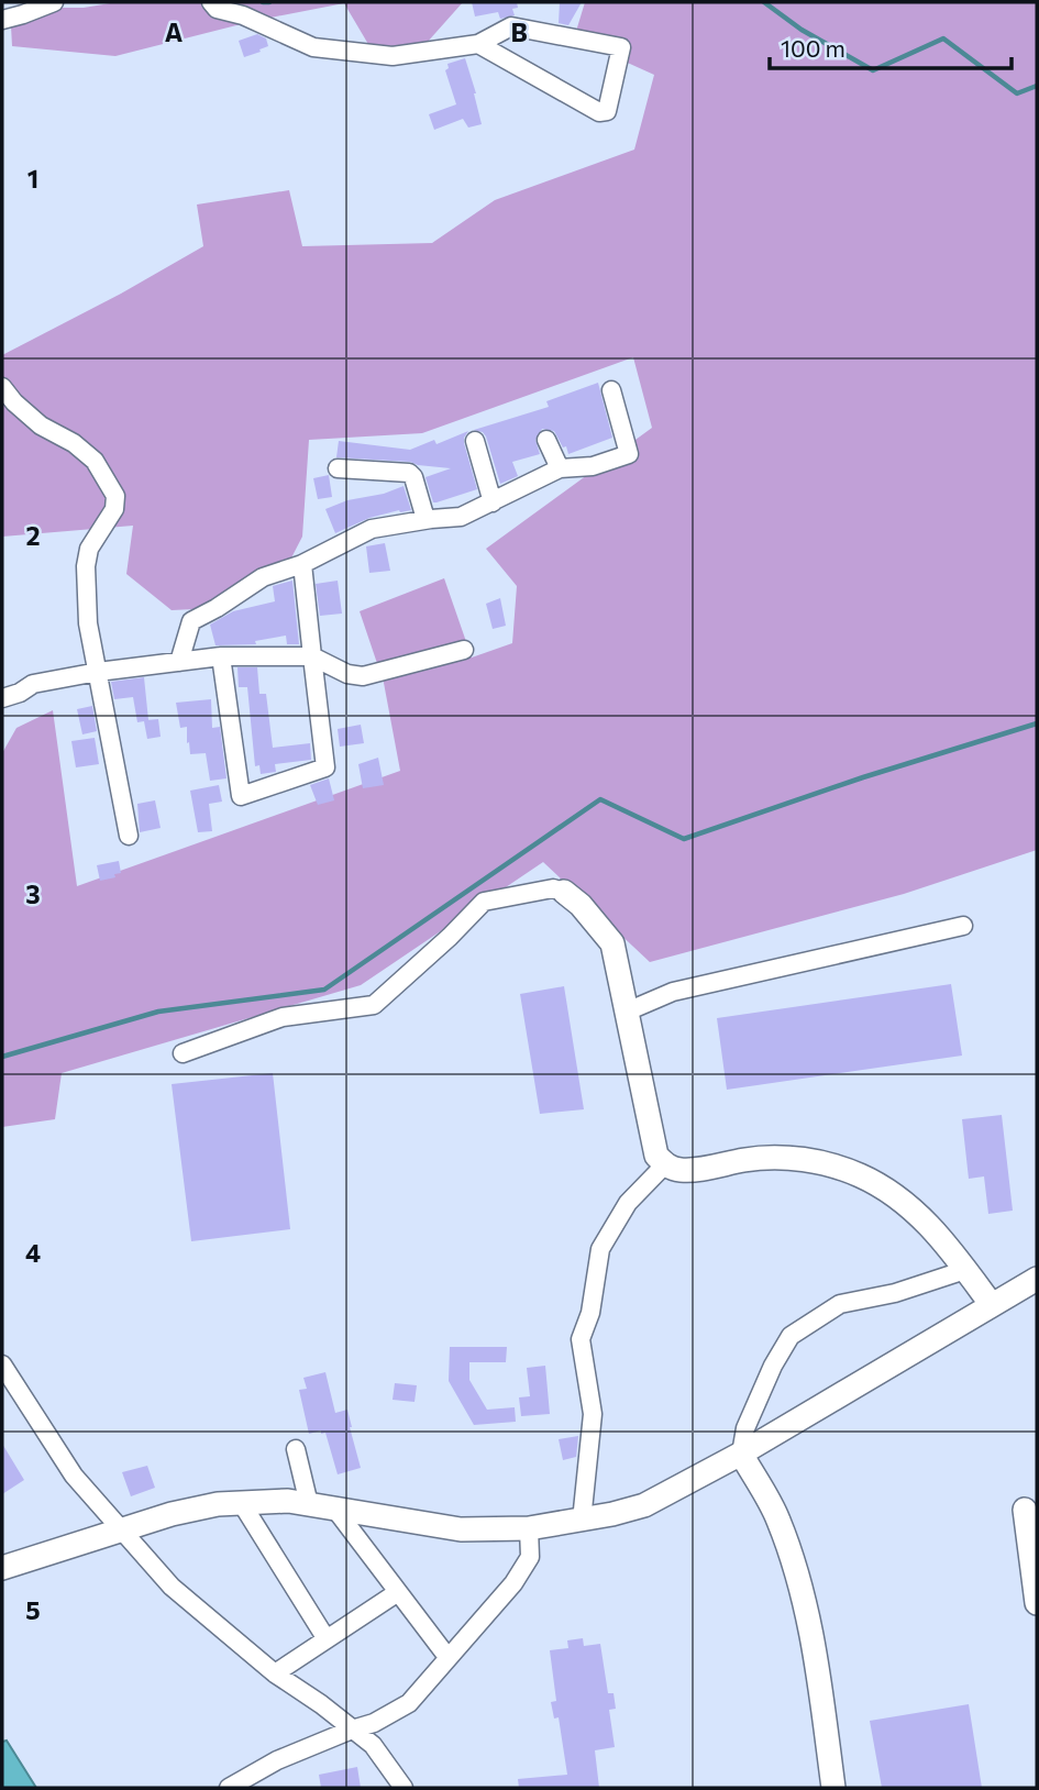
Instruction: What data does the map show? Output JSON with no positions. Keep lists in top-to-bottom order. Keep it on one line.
{"scale_bar":"100 m","grid":{"columns":["A","B"],"rows":["1","2","3","4","5"]}}
